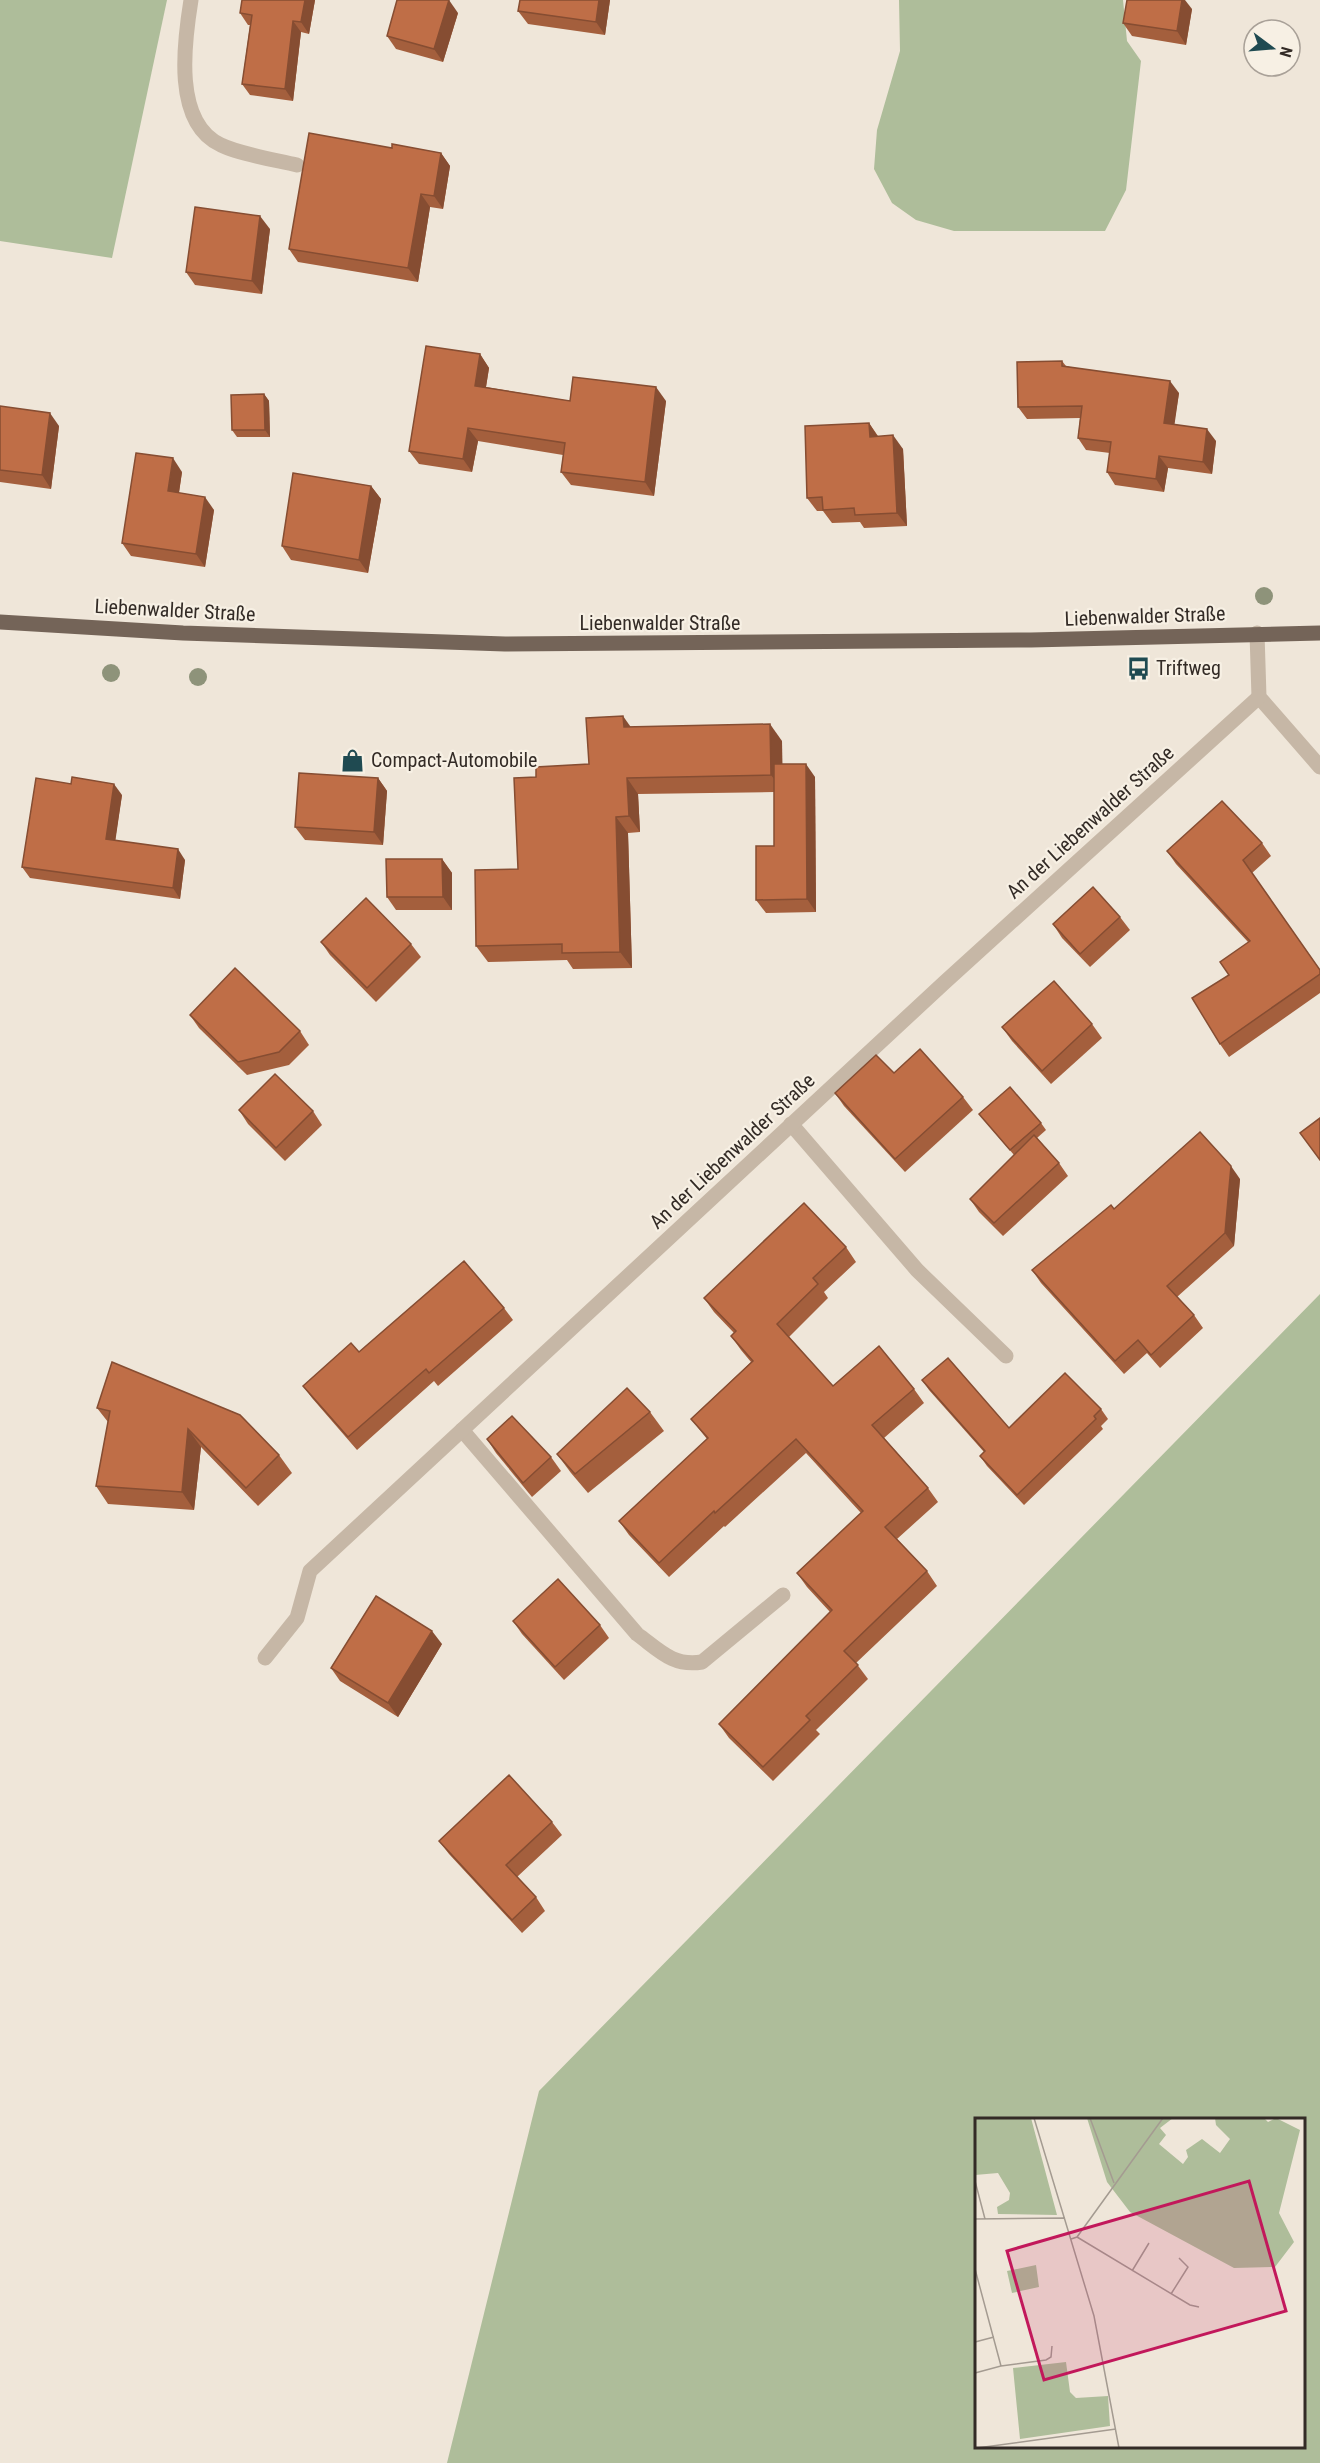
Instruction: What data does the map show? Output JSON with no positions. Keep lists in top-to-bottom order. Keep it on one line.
{"streets":{"main road":["Liebenwalder Straße"],"street":["An der Liebenwalder Straße"]},"places":{"bus stop":["Triftweg"],"shop":["Compact-Automobile"]},"north":"right"}
